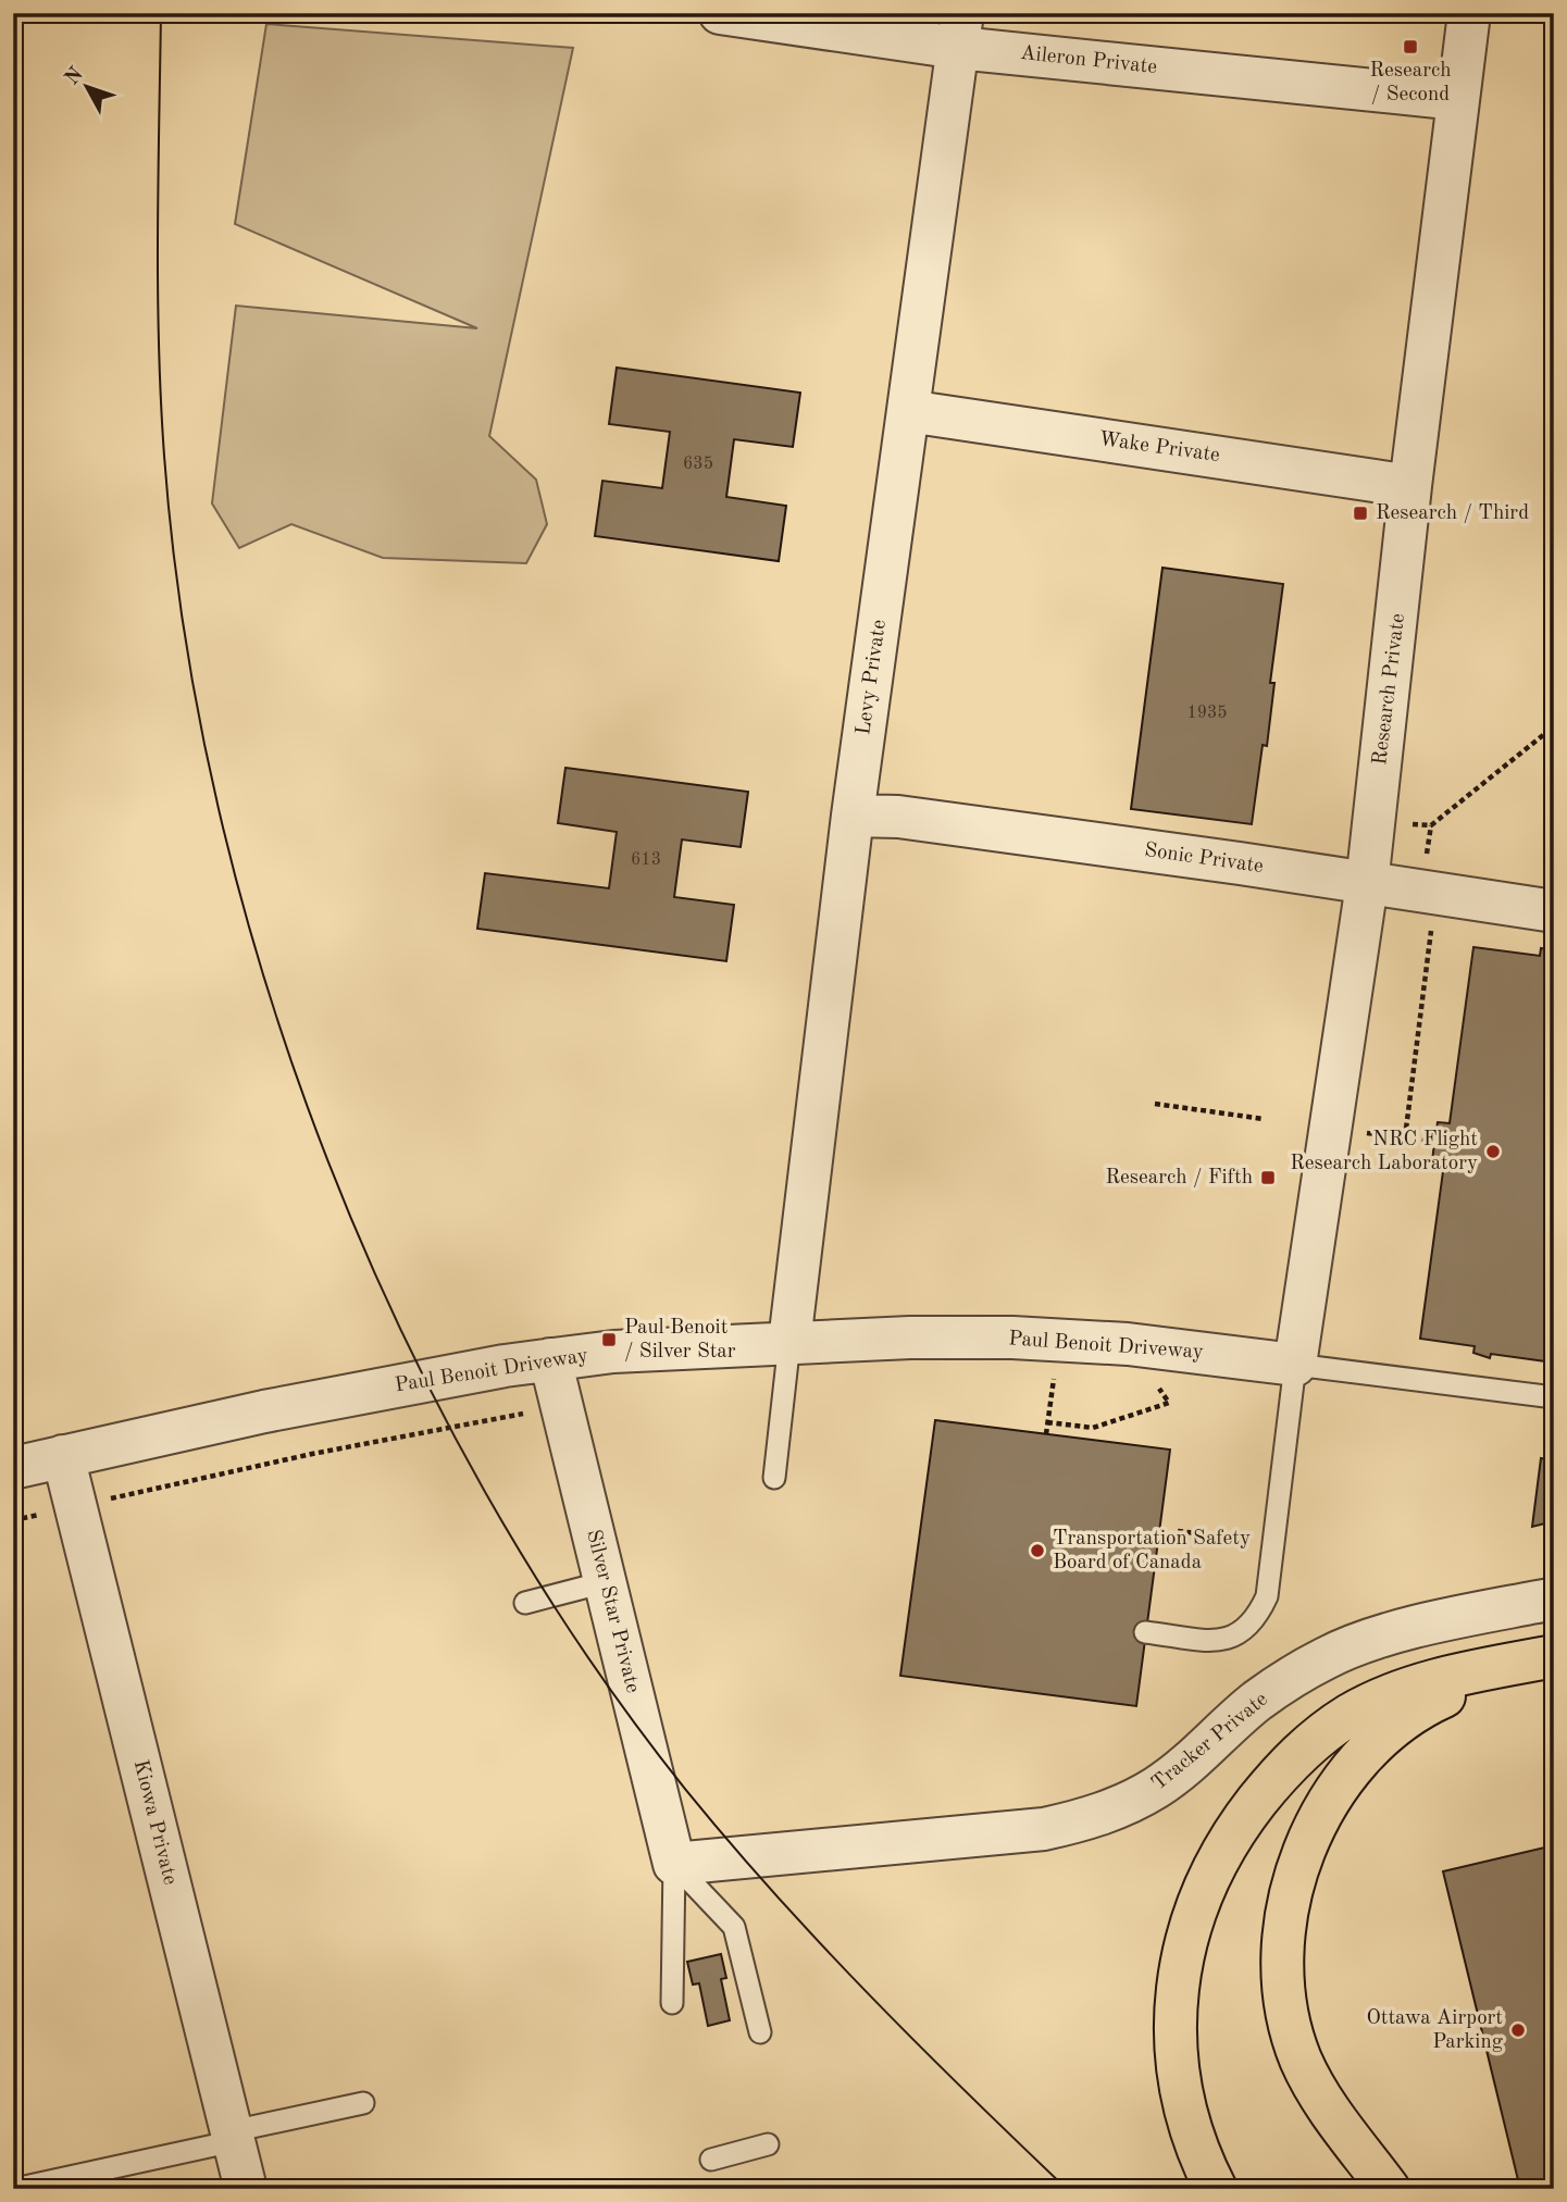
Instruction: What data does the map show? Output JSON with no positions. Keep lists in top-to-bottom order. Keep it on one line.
{"streets":{"street":["Aileron Private","Wake Private","Levy Private","Research Private","Sonic Private","Paul Benoit Driveway","Silver Star Private","Tracker Private","Kiowa Private"]},"crossings":[["Aileron Private","Levy Private"],["Aileron Private","Research Private"],["Wake Private","Levy Private"],["Wake Private","Research Private"],["Levy Private","Sonic Private"],["Levy Private","Paul Benoit Driveway"],["Research Private","Sonic Private"],["Research Private","Paul Benoit Driveway"],["Paul Benoit Driveway","Silver Star Private"],["Paul Benoit Driveway","Kiowa Private"],["Silver Star Private","Tracker Private"]],"places":{"transit":["Research / Second","Research / Third","Research / Fifth","Paul Benoit / Silver Star"],"other":["NRC Flight Research Laboratory","Transportation Safety Board of Canada","Ottawa Airport Parking"]},"house_numbers":["635","1935","613"],"north":"top left"}
